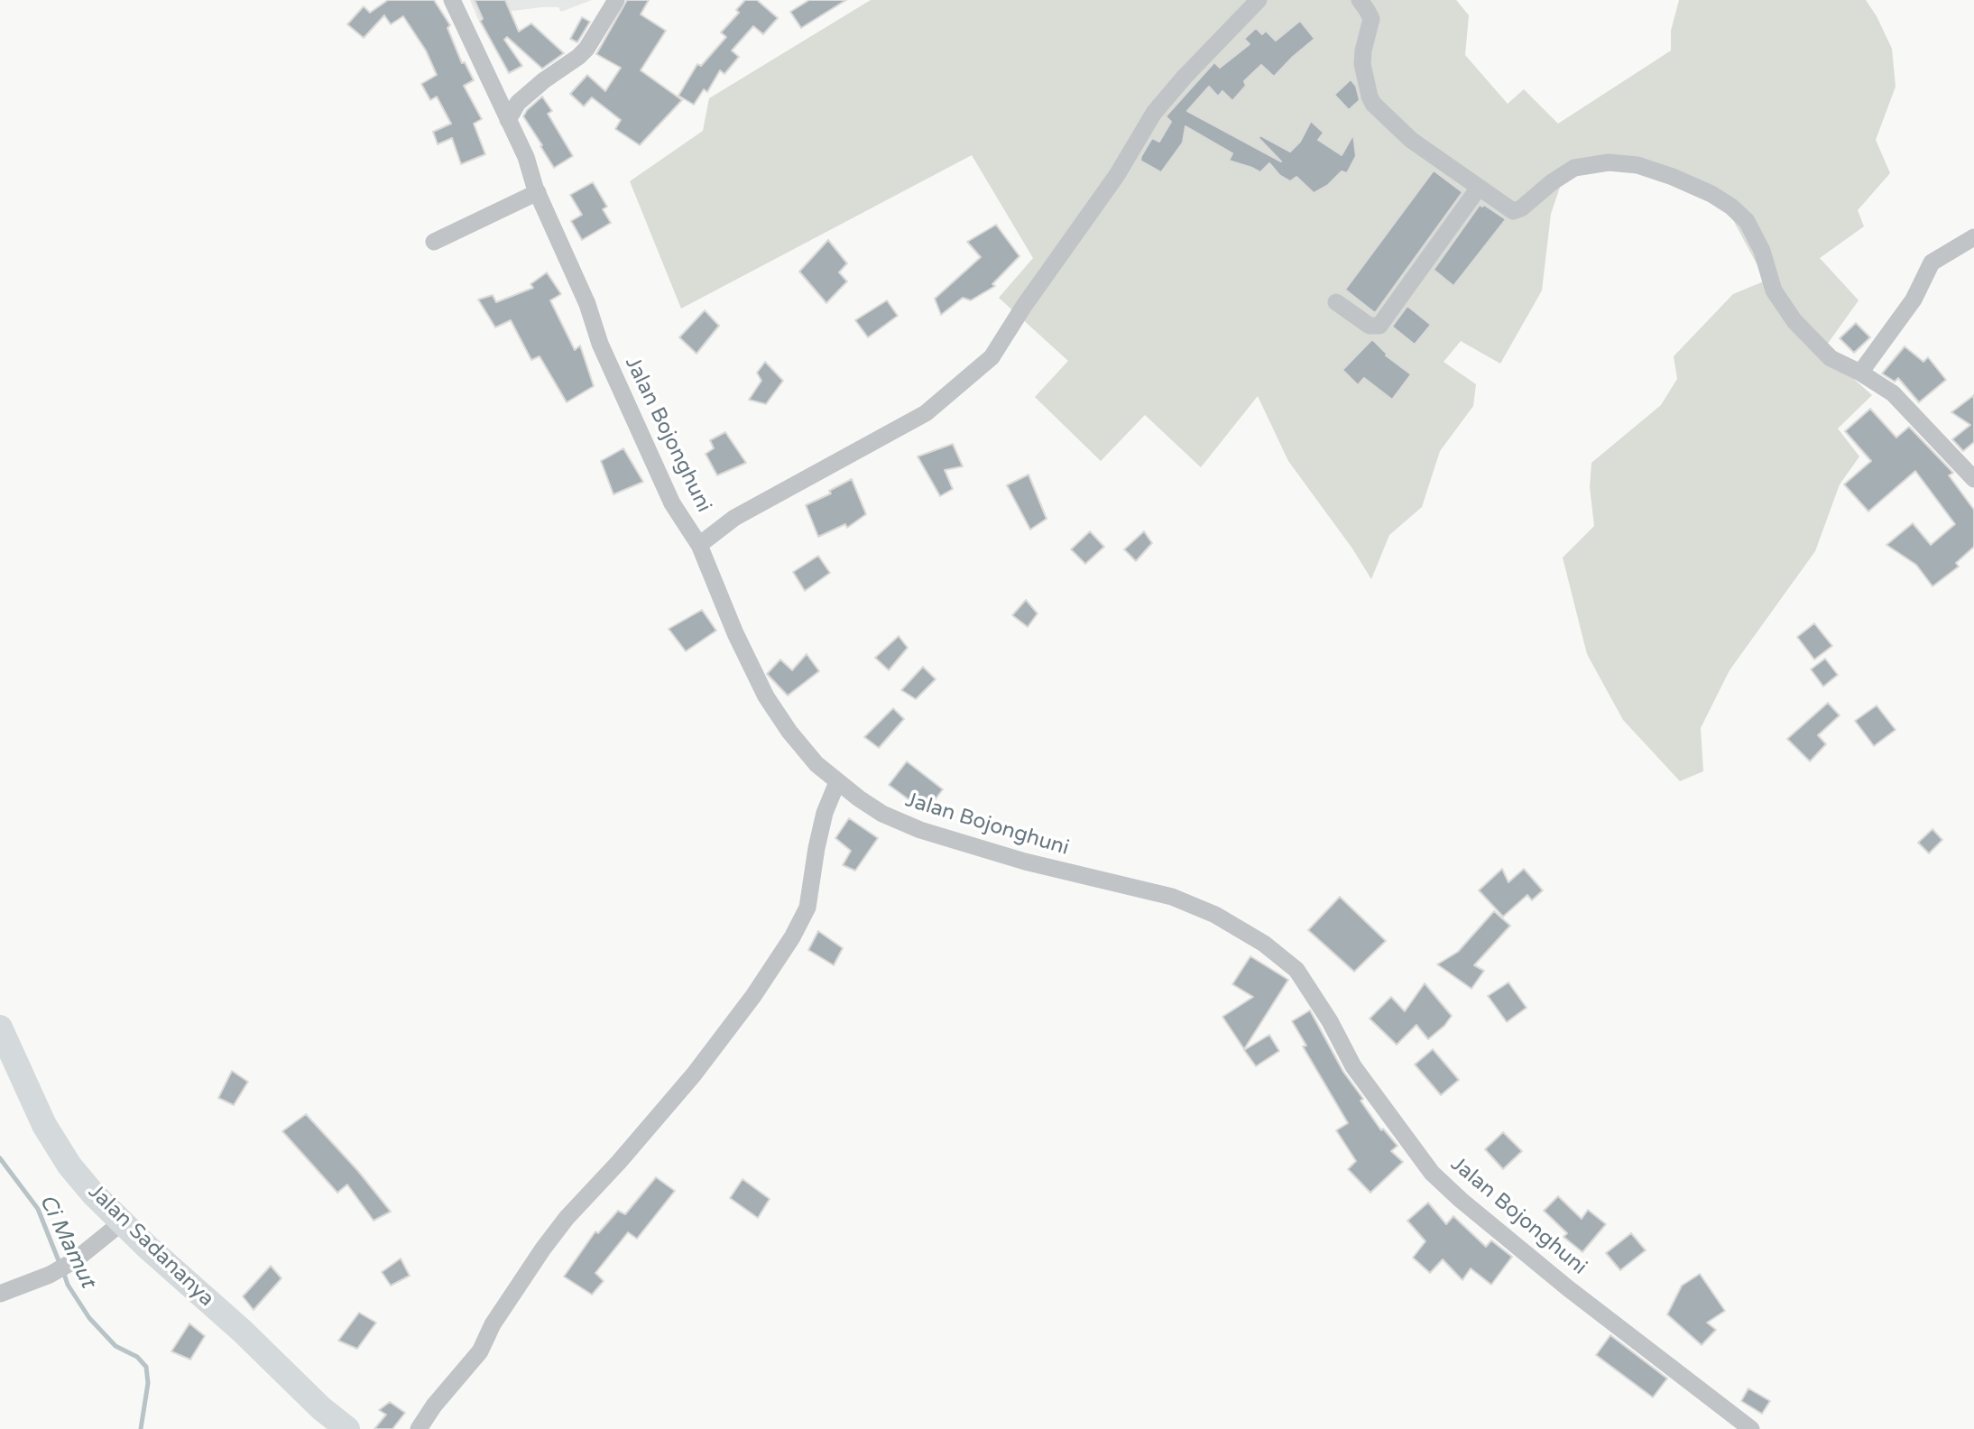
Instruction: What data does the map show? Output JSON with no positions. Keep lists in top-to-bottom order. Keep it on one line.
{"streets":{"street":["Jalan Bojonghuni","Jalan Sadananya"]},"water":["Ci Mamut"]}
